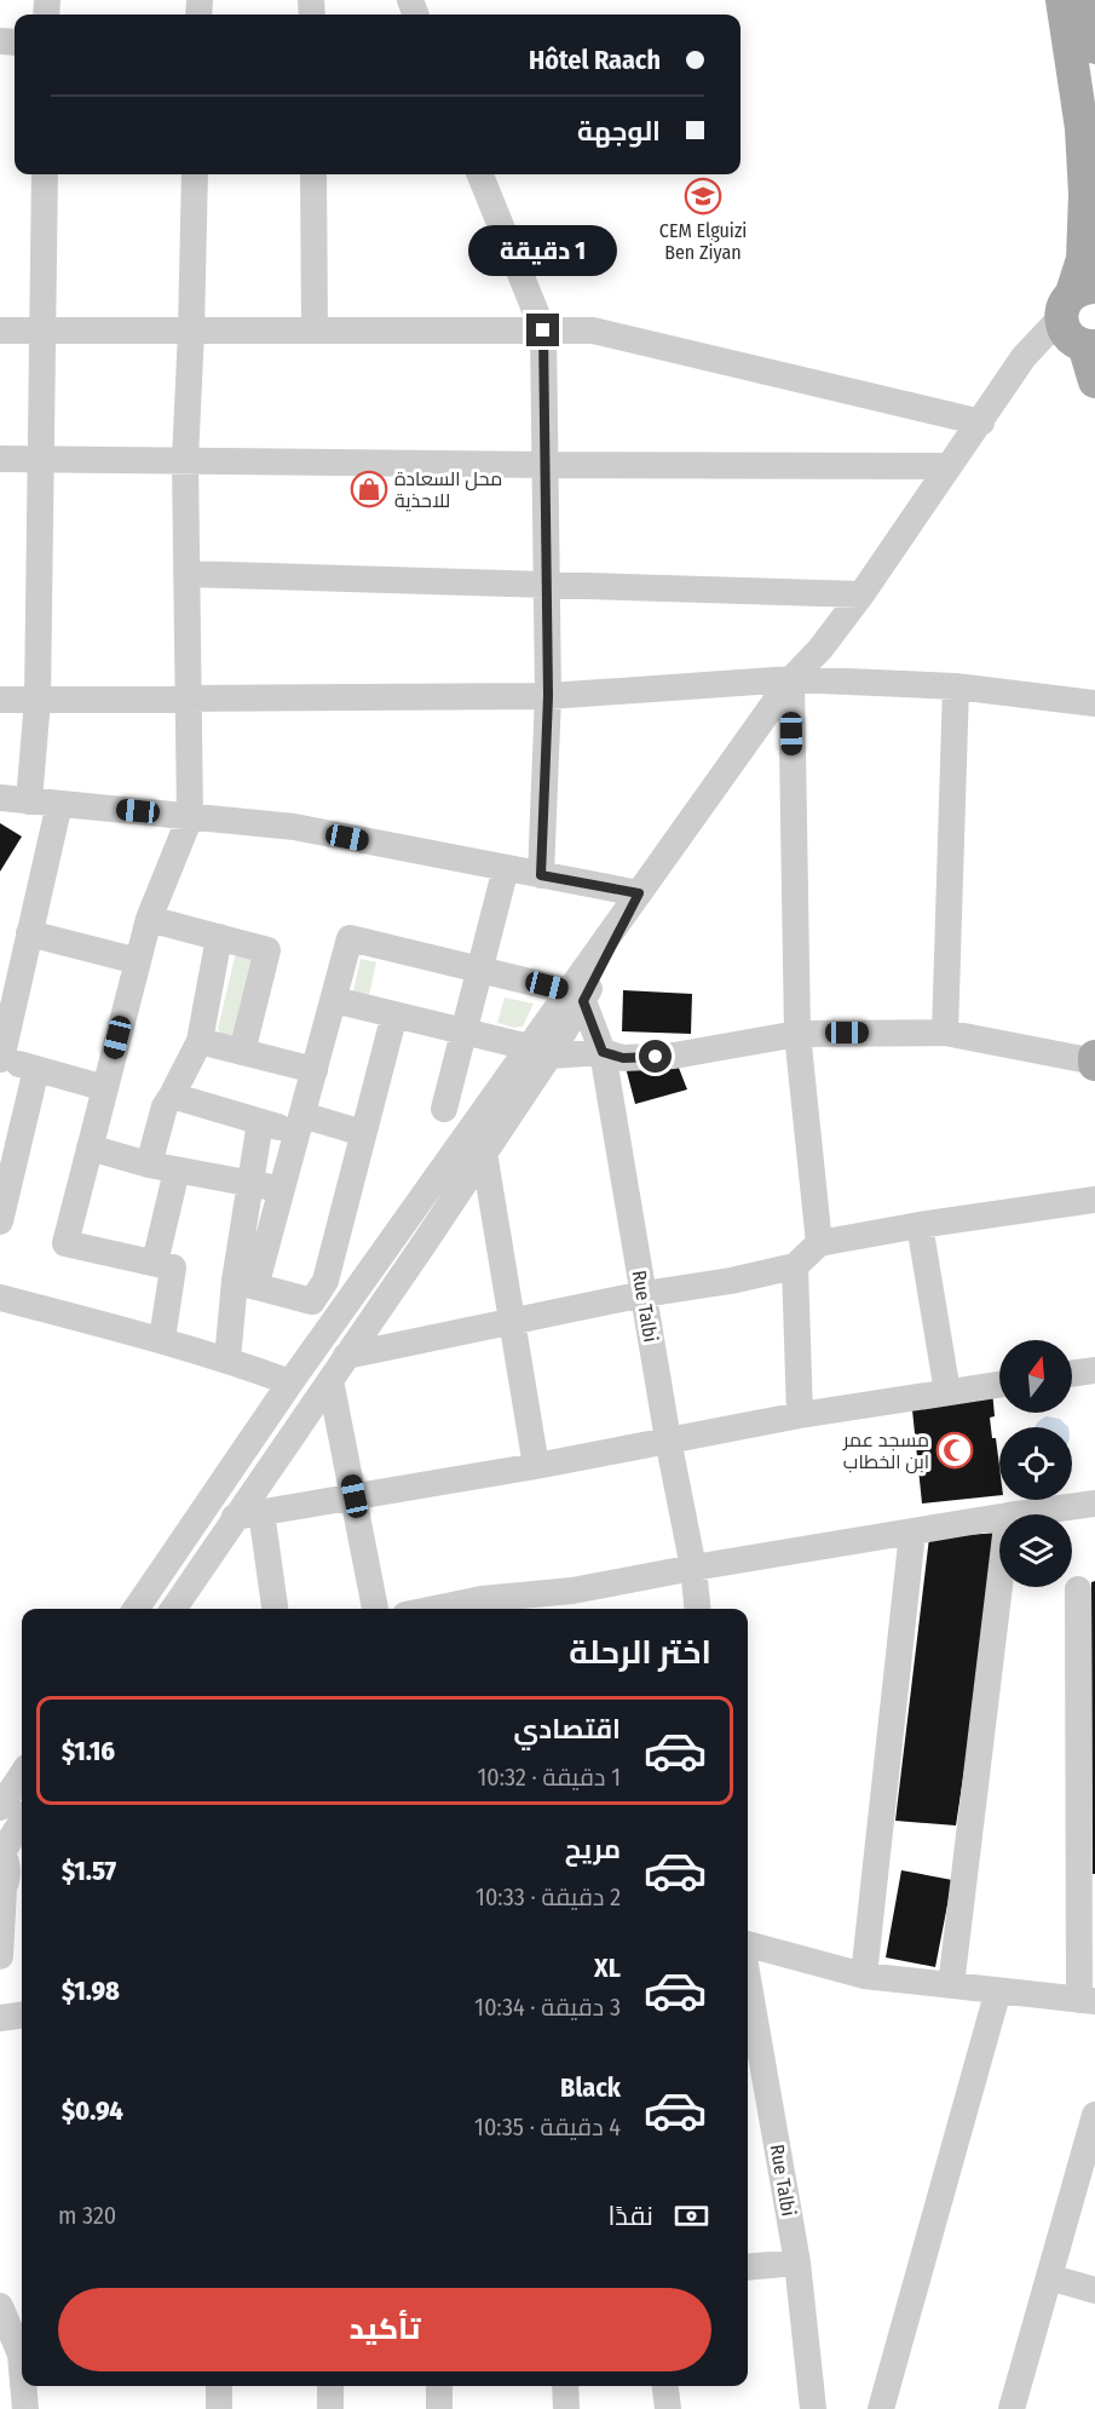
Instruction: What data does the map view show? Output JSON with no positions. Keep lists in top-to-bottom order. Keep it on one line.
{"streets":{"street":["Rue Talbi"]},"places":{"school or university":["CEM Elguizi Ben Ziyan"],"shop":["محل السعادة للاحذية"],"mosque":["مسجد عمر ابن الخطاب"]},"north":"top","page":{"banner":["Hôtel Raach","الوجهة"],"bubble":"1 دقيقة","heading":"اختر الرحلة","list":[{"name":"اقتصادي","note":"1 دقيقة · 10:32","value":"$1.16"},{"name":"مريح","note":"2 دقيقة · 10:33","value":"$1.57"},{"name":"XL","note":"3 دقيقة · 10:34","value":"$1.98"},{"name":"Black","note":"4 دقيقة · 10:35","value":"$0.94"}],"pay":["نقدًا","320 m"],"buttons":"تأكيد"}}
